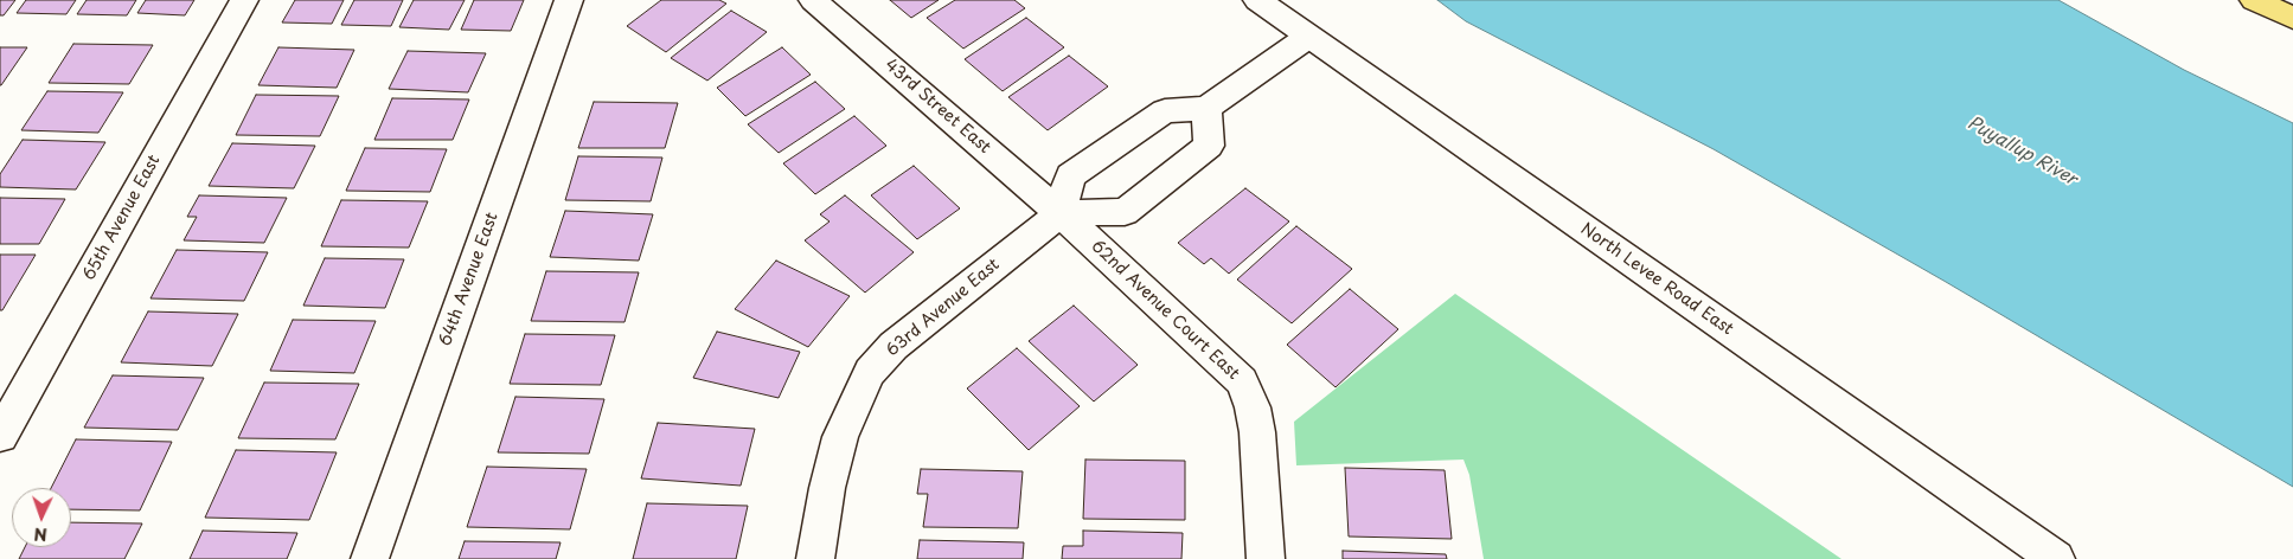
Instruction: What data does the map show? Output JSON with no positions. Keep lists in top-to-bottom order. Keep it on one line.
{"streets":{"street":["43rd Street East","65th Avenue East","64th Avenue East","North Levee Road East","63rd Avenue East","62nd Avenue Court East"]},"crossings":[["43rd Street East","63rd Avenue East"],["43rd Street East","62nd Avenue Court East"],["63rd Avenue East","62nd Avenue Court East"]],"water":["Puyallup River"],"north":"bottom"}
